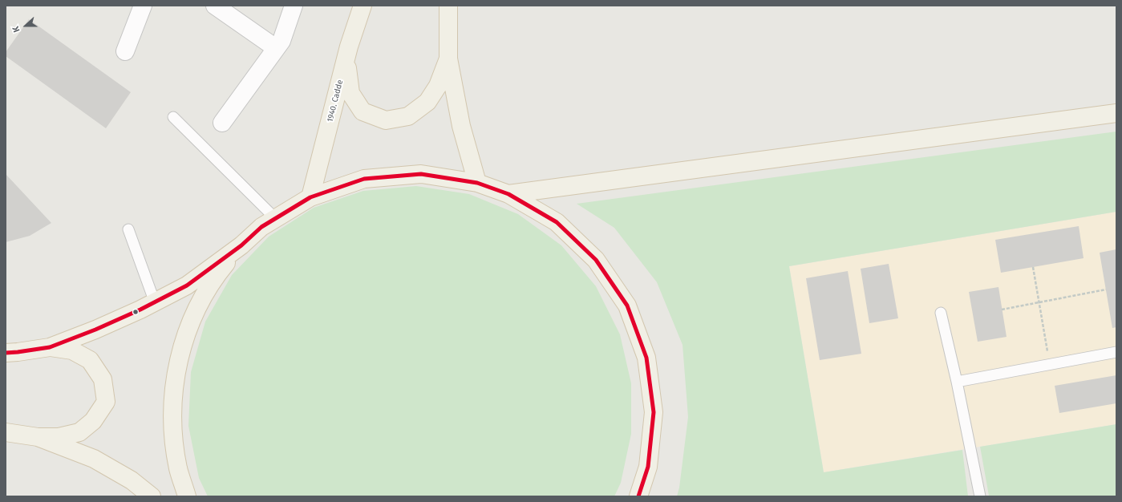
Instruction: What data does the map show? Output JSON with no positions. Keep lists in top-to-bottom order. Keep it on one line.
{"streets":{"main road":["1940. Cadde"]},"north":"left"}
